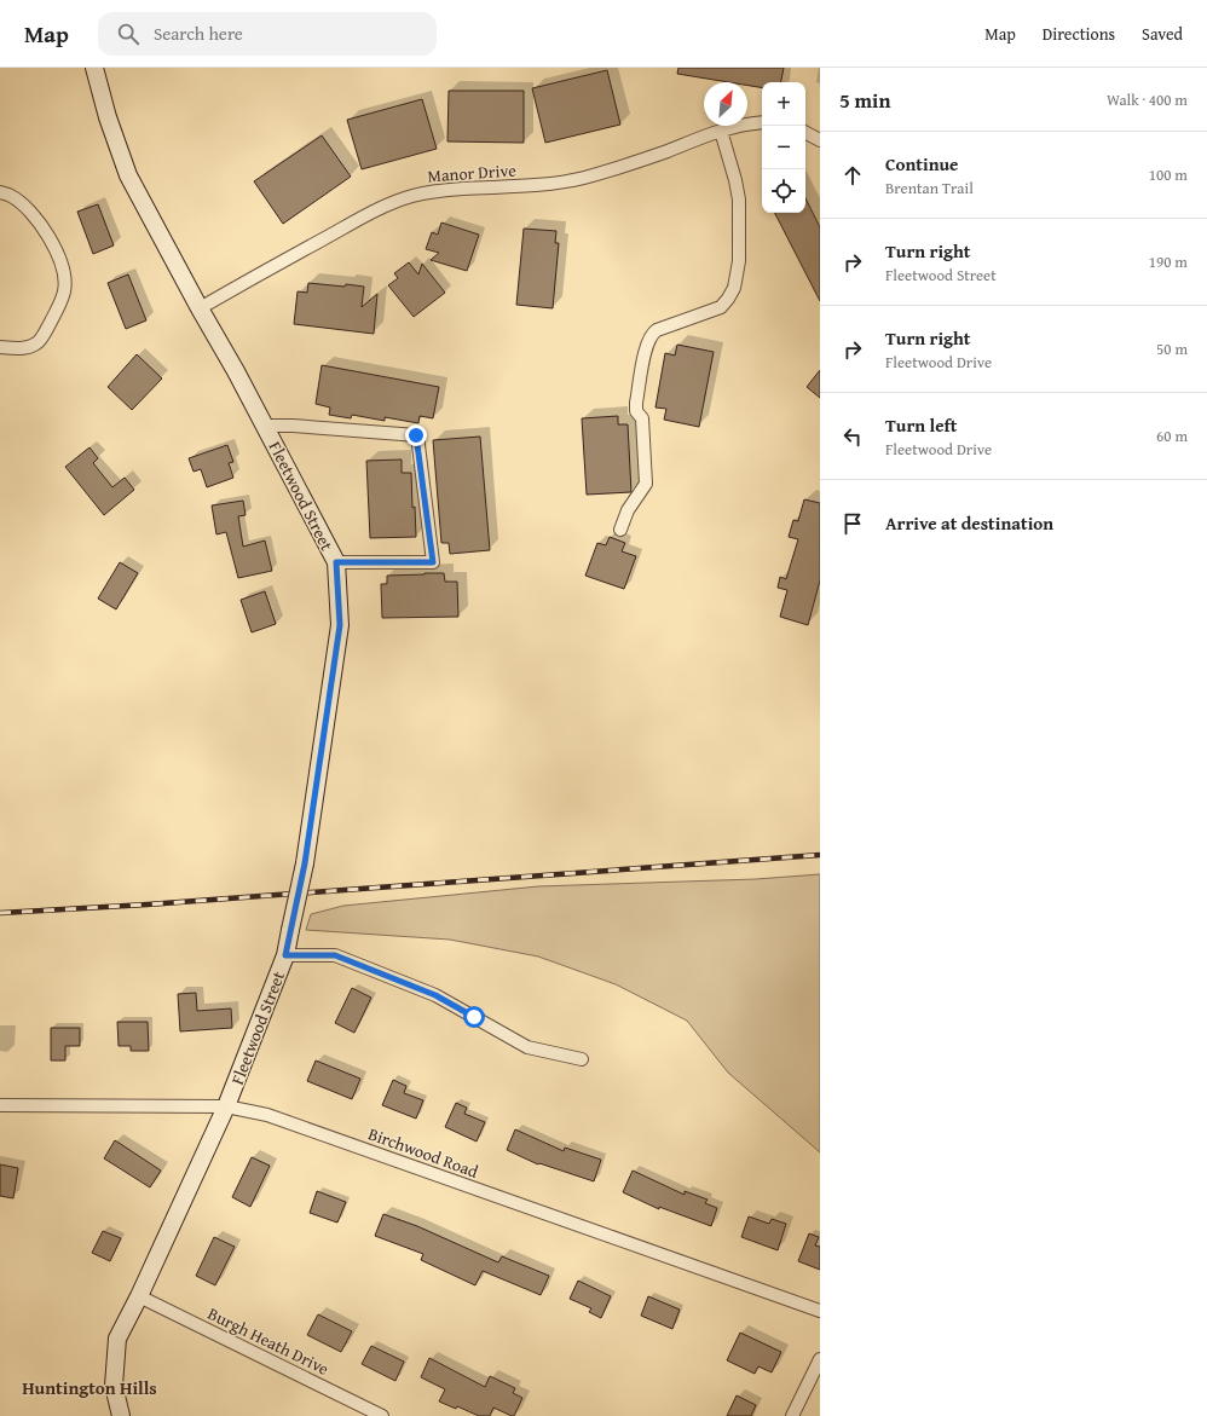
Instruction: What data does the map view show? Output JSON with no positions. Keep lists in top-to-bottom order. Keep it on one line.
{"streets":{"street":["Manor Drive","Fleetwood Street","Birchwood Road","Burgh Heath Drive"]},"crossings":[["Manor Drive","Fleetwood Street"],["Fleetwood Street","Birchwood Road"],["Fleetwood Street","Burgh Heath Drive"]],"districts":["Huntington Hills"],"north":"top right","page":{"header":"Map","search":"Search here","nav":["Map","Directions","Saved"],"heading":["5 min","Walk · 400 m"],"map_buttons":["+","−"],"list":[["Continue","Brentan Trail","100 m"],["Turn right","Fleetwood Street","190 m"],["Turn right","Fleetwood Drive","50 m"],["Turn left","Fleetwood Drive","60 m"],"Arrive at destination"]}}
